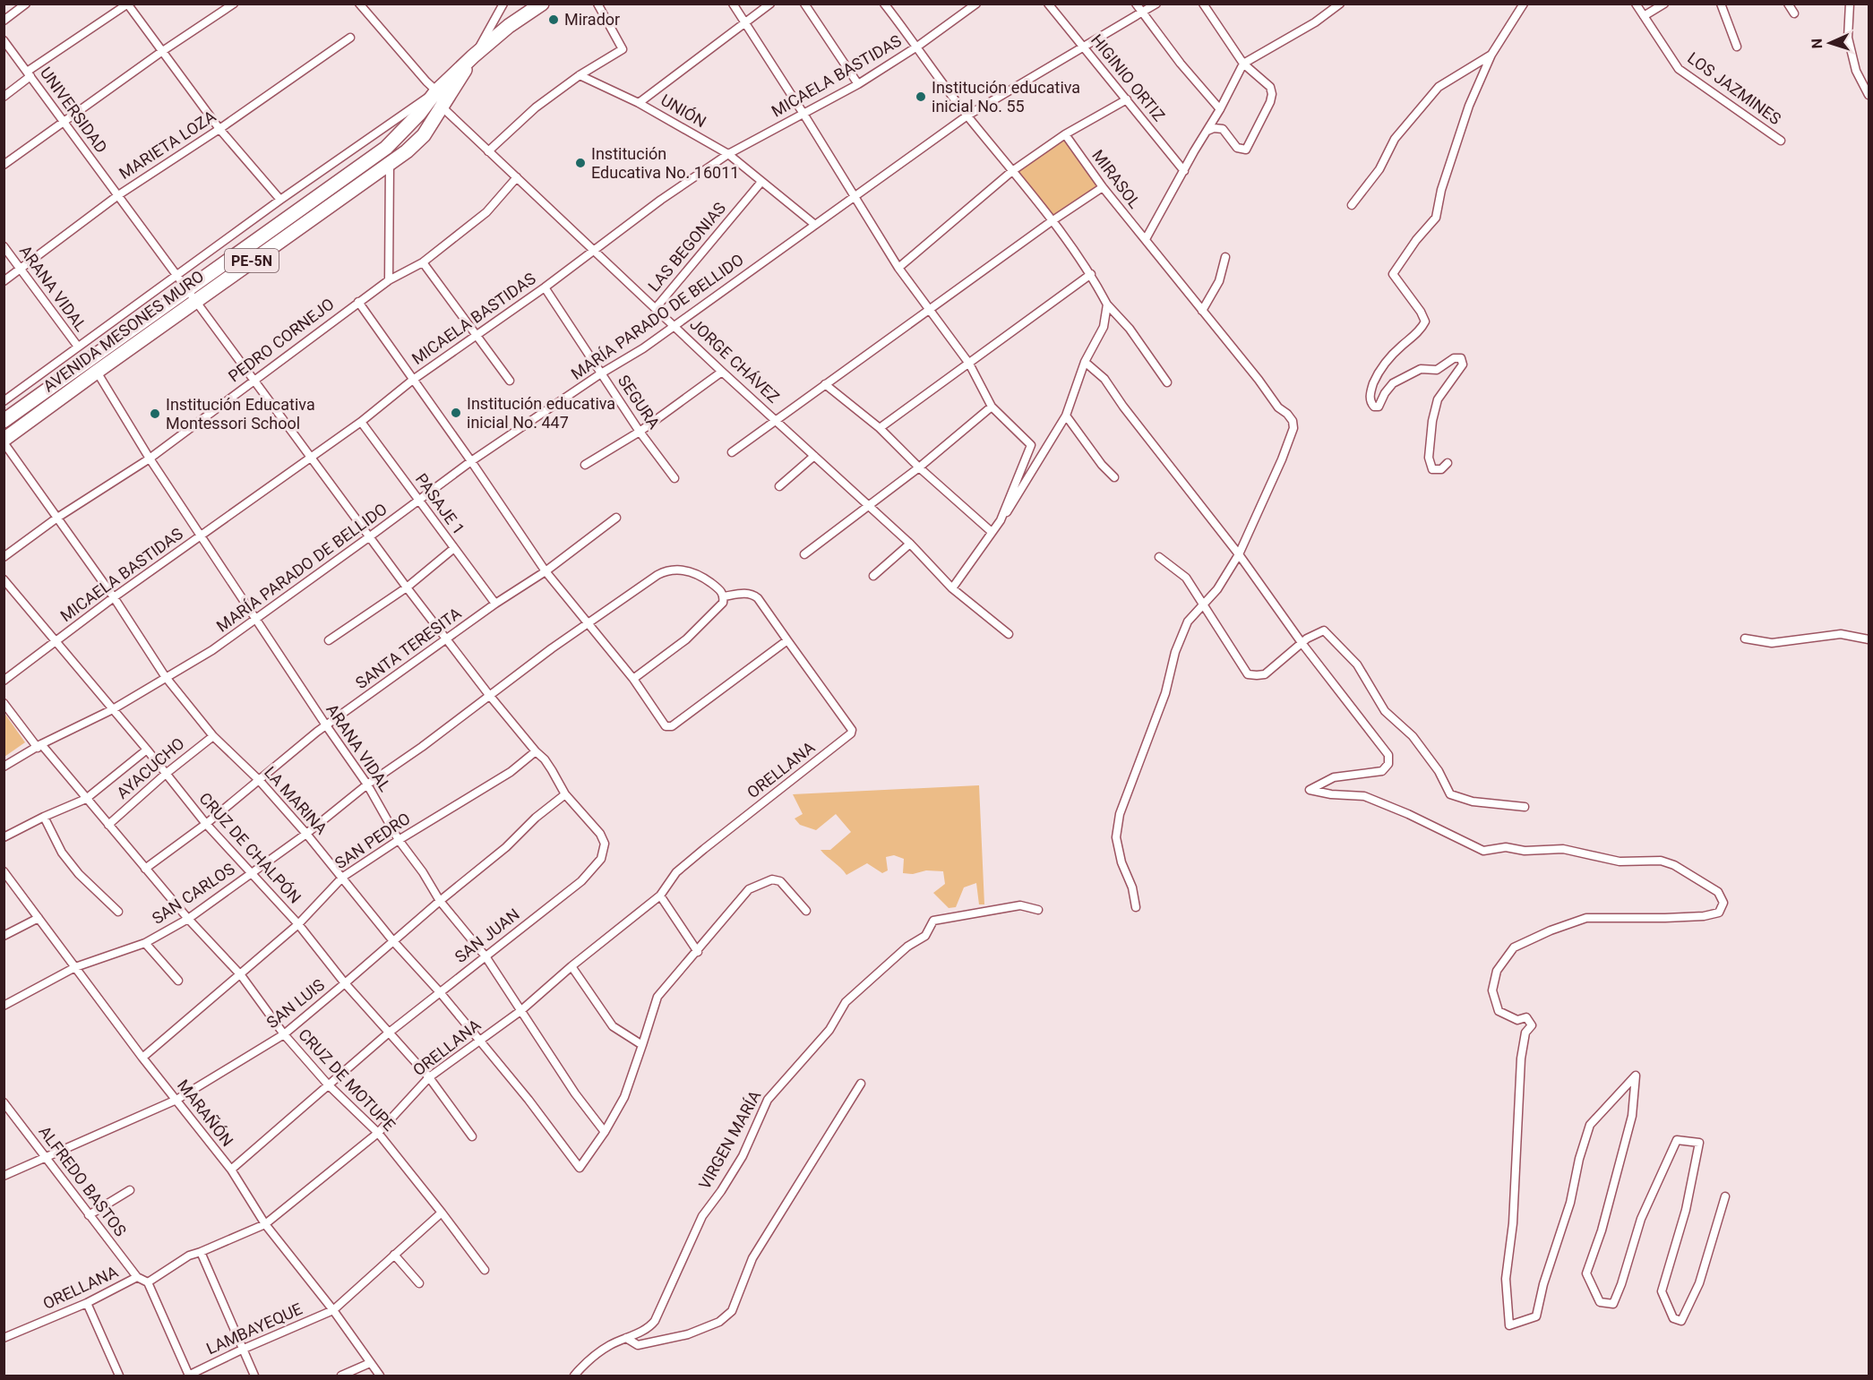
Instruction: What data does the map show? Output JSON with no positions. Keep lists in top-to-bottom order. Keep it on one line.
{"streets":{"highway":["PE-5N","AVENIDA MESONES MURO"],"street":["MICAELA BASTIDAS","HIGINIO ORTIZ","LOS JAZMINES","UNIVERSIDAD","UNIÓN","MARIETA LOZA","MIRASOL","LAS BEGONIAS","ARANA VIDAL","MARÍA PARADO DE BELLIDO","PEDRO CORNEJO","JORGE CHÁVEZ","SEGURA","PASAJE 1","SANTA TERESITA","AYACUCHO","ORELLANA","LA MARINA","SAN PEDRO","CRUZ DE CHALPÓN","SAN CARLOS","SAN JUAN","SAN LUIS","CRUZ DE MOTUPE","MARAÑÓN","VIRGEN MARÍA","ALFREDO BASTOS","LAMBAYEQUE"]},"crossings":[["MICAELA BASTIDAS","UNIVERSIDAD"],["MICAELA BASTIDAS","UNIÓN"],["MICAELA BASTIDAS","ARANA VIDAL"],["MICAELA BASTIDAS","JORGE CHÁVEZ"],["MICAELA BASTIDAS","SEGURA"],["MICAELA BASTIDAS","PASAJE 1"],["MICAELA BASTIDAS","LA MARINA"],["MICAELA BASTIDAS","CRUZ DE CHALPÓN"],["HIGINIO ORTIZ","MARÍA PARADO DE BELLIDO"],["UNIVERSIDAD","MARIETA LOZA"],["UNIVERSIDAD","PE-5N"],["UNIVERSIDAD","MARÍA PARADO DE BELLIDO"],["UNIVERSIDAD","AVENIDA MESONES MURO"],["UNIVERSIDAD","PEDRO CORNEJO"],["UNIVERSIDAD","SAN JUAN"],["UNIÓN","LAS BEGONIAS"],["UNIÓN","MARÍA PARADO DE BELLIDO"],["MARIETA LOZA","ARANA VIDAL"],["LAS BEGONIAS","JORGE CHÁVEZ"],["PE-5N","AVENIDA MESONES MURO"],["PE-5N","JORGE CHÁVEZ"],["ARANA VIDAL","MARÍA PARADO DE BELLIDO"],["ARANA VIDAL","AVENIDA MESONES MURO"],["ARANA VIDAL","PEDRO CORNEJO"],["ARANA VIDAL","SANTA TERESITA"],["ARANA VIDAL","ORELLANA"],["ARANA VIDAL","LA MARINA"],["ARANA VIDAL","SAN PEDRO"],["ARANA VIDAL","SAN CARLOS"],["ARANA VIDAL","SAN JUAN"],["ARANA VIDAL","SAN LUIS"],["MARÍA PARADO DE BELLIDO","JORGE CHÁVEZ"],["MARÍA PARADO DE BELLIDO","SEGURA"],["MARÍA PARADO DE BELLIDO","PASAJE 1"],["MARÍA PARADO DE BELLIDO","LA MARINA"],["MARÍA PARADO DE BELLIDO","CRUZ DE CHALPÓN"],["MARÍA PARADO DE BELLIDO","SAN JUAN"],["MARÍA PARADO DE BELLIDO","CRUZ DE MOTUPE"],["AVENIDA MESONES MURO","JORGE CHÁVEZ"],["AVENIDA MESONES MURO","LA MARINA"],["PEDRO CORNEJO","JORGE CHÁVEZ"],["PEDRO CORNEJO","LA MARINA"],["PASAJE 1","SANTA TERESITA"],["SANTA TERESITA","LA MARINA"],["SANTA TERESITA","CRUZ DE CHALPÓN"],["SANTA TERESITA","SAN JUAN"],["SANTA TERESITA","CRUZ DE MOTUPE"],["AYACUCHO","LA MARINA"],["AYACUCHO","CRUZ DE CHALPÓN"],["AYACUCHO","CRUZ DE MOTUPE"],["ORELLANA","LA MARINA"],["ORELLANA","CRUZ DE CHALPÓN"],["ORELLANA","CRUZ DE MOTUPE"],["ORELLANA","MARAÑÓN"],["ORELLANA","ALFREDO BASTOS"],["LA MARINA","SAN PEDRO"],["LA MARINA","SAN CARLOS"],["LA MARINA","SAN JUAN"],["LA MARINA","SAN LUIS"],["SAN PEDRO","CRUZ DE CHALPÓN"],["SAN PEDRO","SAN JUAN"],["SAN PEDRO","CRUZ DE MOTUPE"],["SAN PEDRO","MARAÑÓN"],["CRUZ DE CHALPÓN","SAN CARLOS"],["CRUZ DE CHALPÓN","SAN JUAN"],["CRUZ DE CHALPÓN","SAN LUIS"],["SAN CARLOS","SAN JUAN"],["SAN CARLOS","CRUZ DE MOTUPE"],["SAN CARLOS","MARAÑÓN"],["SAN JUAN","SAN LUIS"],["SAN JUAN","CRUZ DE MOTUPE"],["SAN JUAN","MARAÑÓN"],["SAN LUIS","CRUZ DE MOTUPE"],["SAN LUIS","MARAÑÓN"],["SAN LUIS","ALFREDO BASTOS"],["CRUZ DE MOTUPE","LAMBAYEQUE"],["MARAÑÓN","LAMBAYEQUE"]],"places":["Mirador","Institución educativa inicial No. 55","Institución Educativa No. 16011","Institución educativa inicial No. 447","Institución Educativa Montessori School"],"north":"left"}
